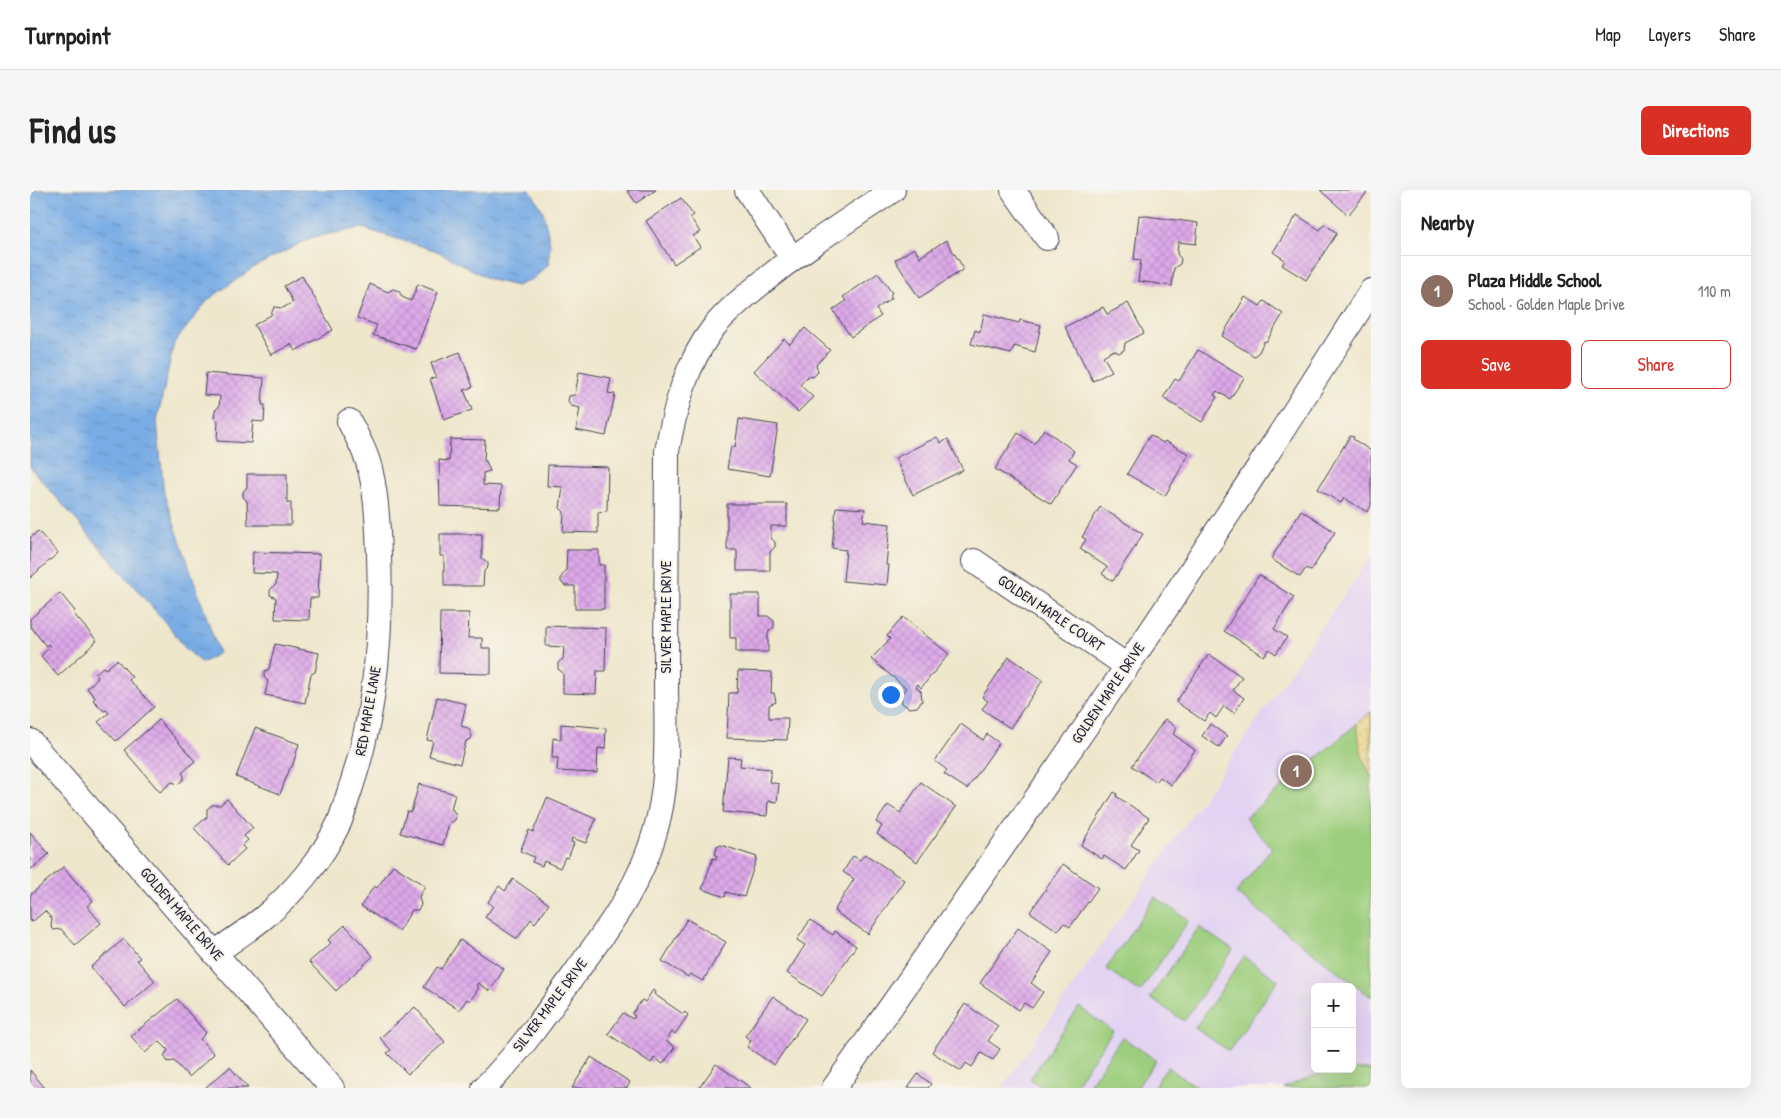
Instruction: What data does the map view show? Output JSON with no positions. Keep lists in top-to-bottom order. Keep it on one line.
{"streets":{"street":["GOLDEN MAPLE COURT","SILVER MAPLE DRIVE","GOLDEN MAPLE DRIVE","RED MAPLE LANE"]},"crossings":[["GOLDEN MAPLE COURT","GOLDEN MAPLE DRIVE"],["GOLDEN MAPLE DRIVE","RED MAPLE LANE"]],"page":{"header":"Turnpoint","nav":["Map","Layers","Share"],"buttons":["Directions",["Save","Share"]],"title":"Find us","heading":"Nearby","list":[{"mark":"1","name":"Plaza Middle School","note":"School · Golden Maple Drive","value":"110 m"}],"pins":"1","map_buttons":["+","−"]}}
